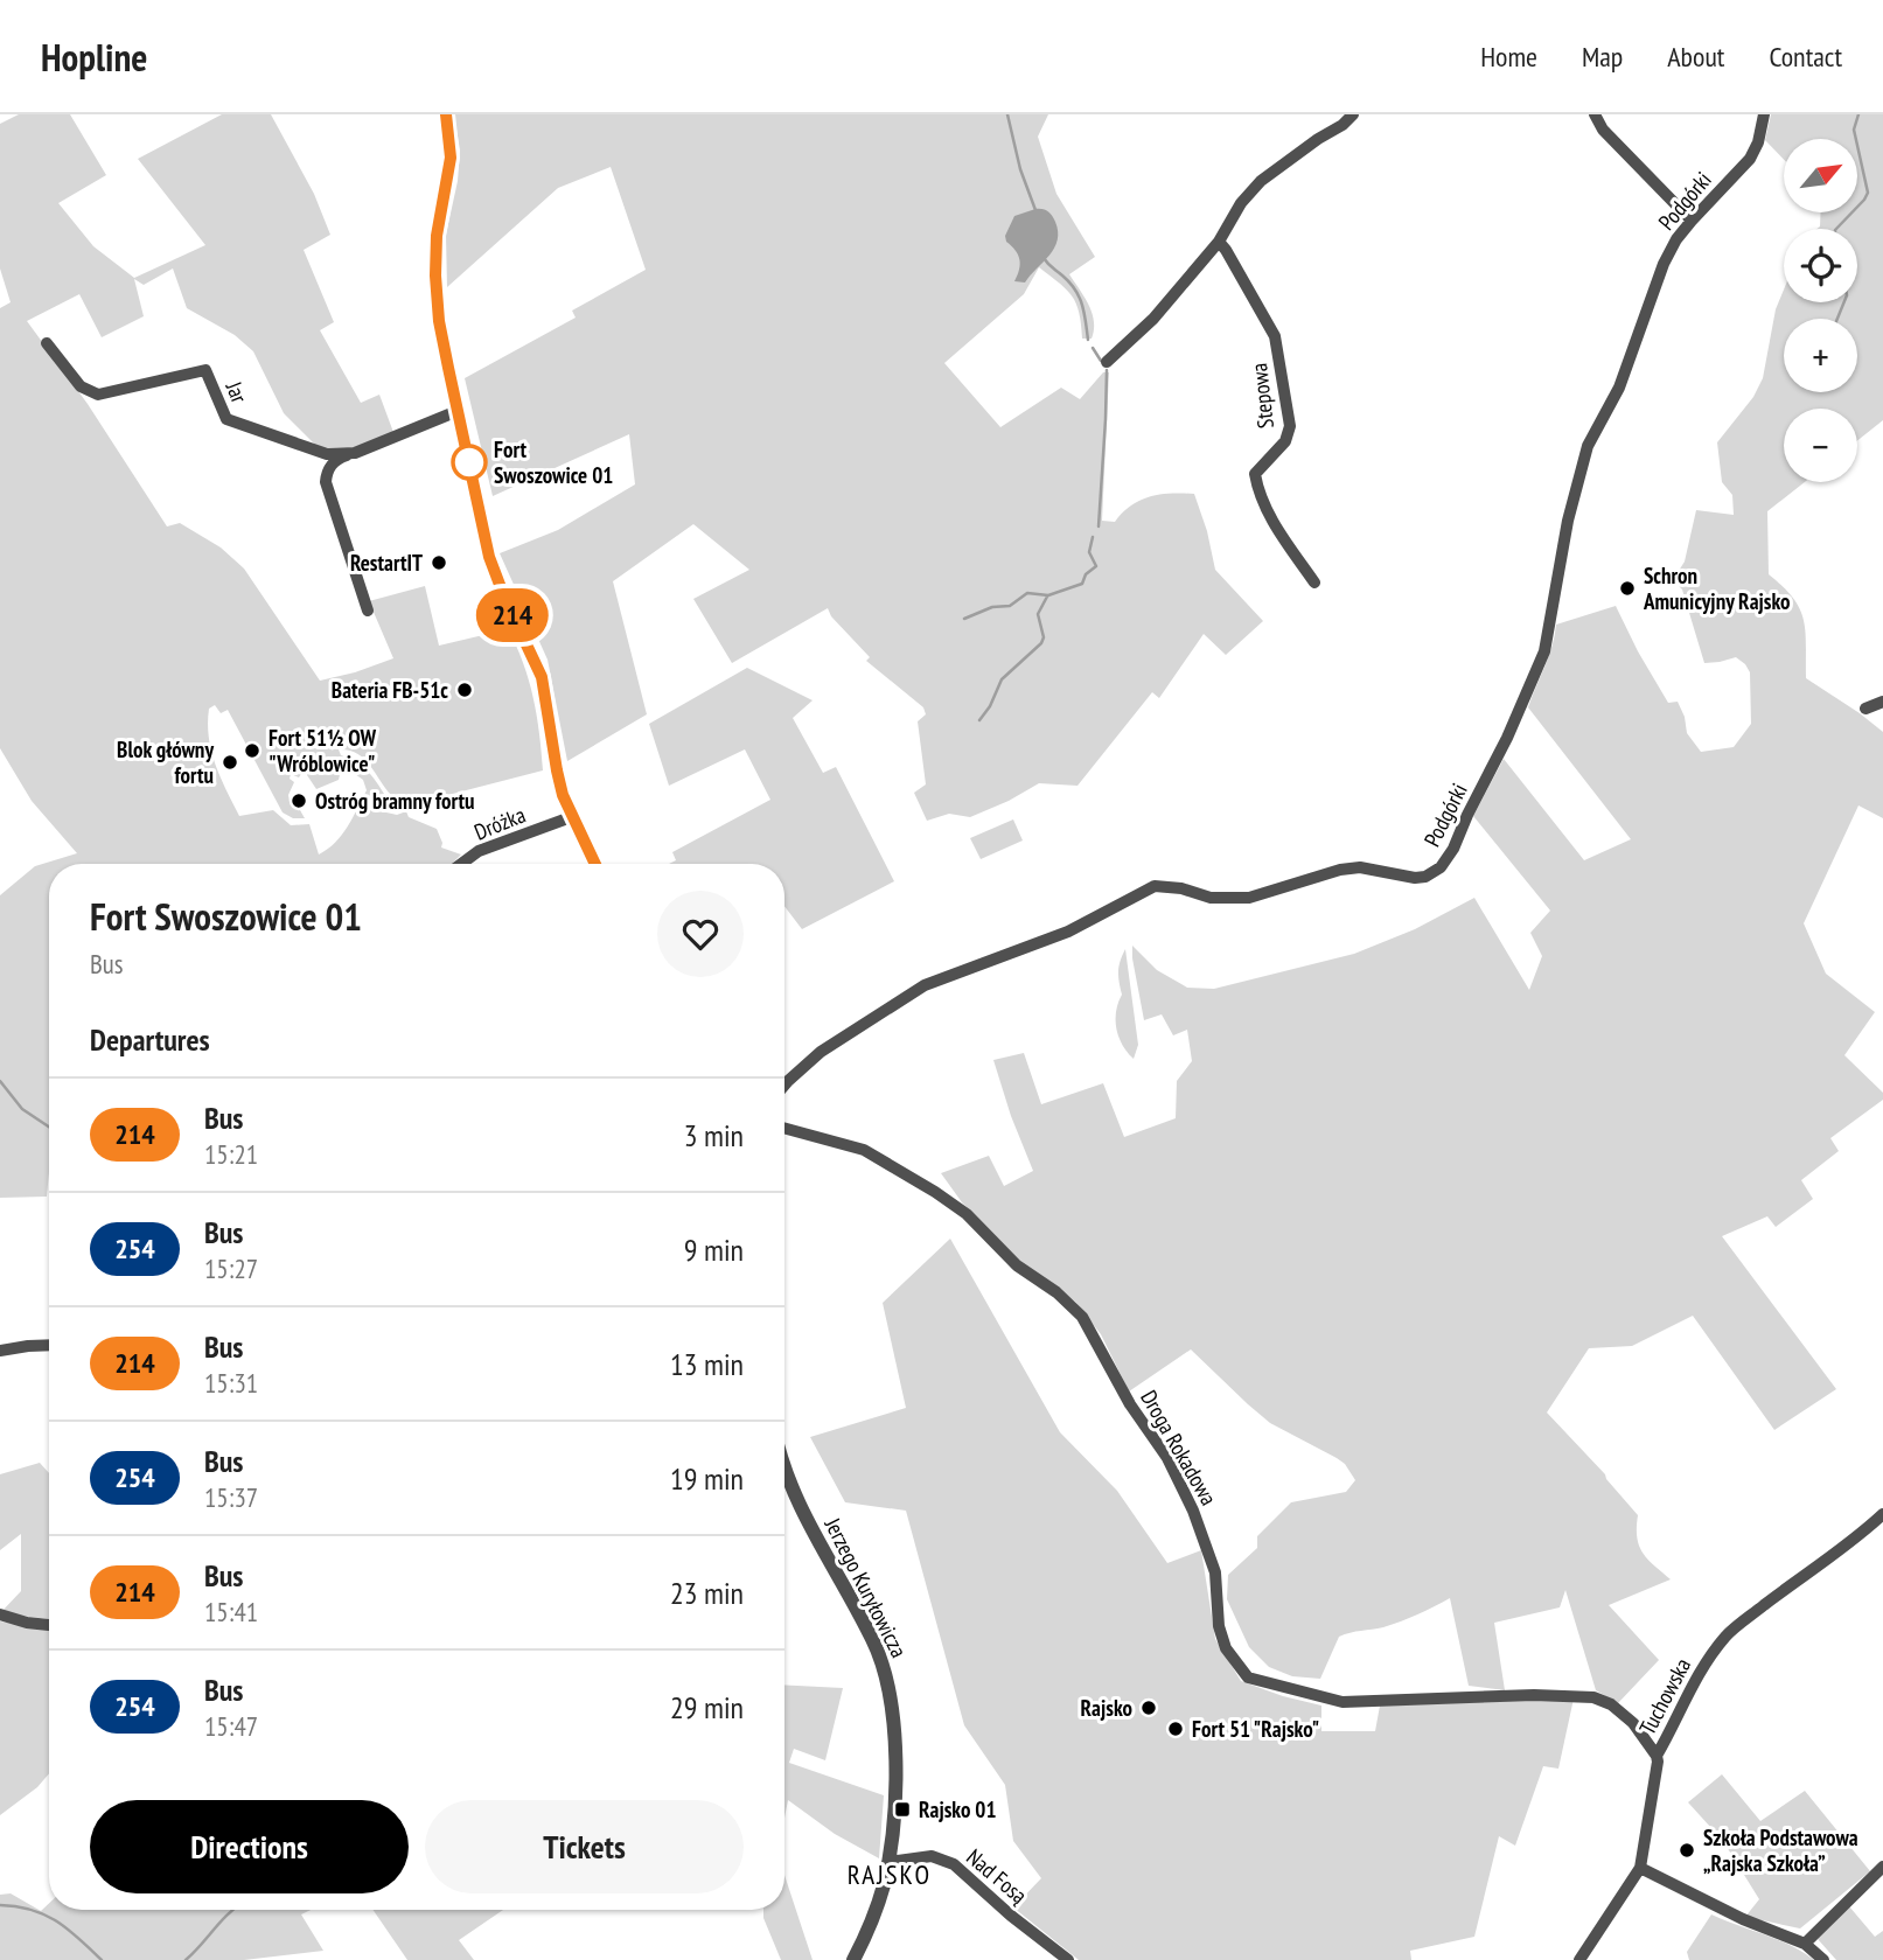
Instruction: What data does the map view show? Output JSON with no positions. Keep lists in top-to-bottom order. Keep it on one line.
{"streets":{"street":["Podgórki","Jar","Stepowa","Dróżka","Droga Rokadowa","Jerzego Kuryłowicza","Tuchowska","Nad Fosą"]},"crossings":[["Droga Rokadowa","Tuchowska"],["Jerzego Kuryłowicza","Nad Fosą"]],"districts":["RAJSKO"],"places":{"other":["Fort Swoszowice 01","RestartIT","Schron Amunicyjny Rajsko","Bateria FB-51c","Fort 51½ OW \"Wróblowice\"","Blok główny fortu","Ostróg bramny fortu","Rajsko","Fort 51 \"Rajsko\"","Szkoła Podstawowa „Rajska Szkoła”"],"transit":["Rajsko 01"]},"lines":["bus line 214"],"north":"top right","page":{"header":"Hopline","nav":["Home","Map","About","Contact"],"on_map":"214","map_buttons":["+","−"],"heading":[["Fort Swoszowice 01","Bus"],"Departures"],"list":[{"mark":"214","name":"Bus","note":"15:21","value":"3 min"},{"mark":"254","name":"Bus","note":"15:27","value":"9 min"},{"mark":"214","name":"Bus","note":"15:31","value":"13 min"},{"mark":"254","name":"Bus","note":"15:37","value":"19 min"},{"mark":"214","name":"Bus","note":"15:41","value":"23 min"},{"mark":"254","name":"Bus","note":"15:47","value":"29 min"}],"buttons":["Directions","Tickets"]}}
